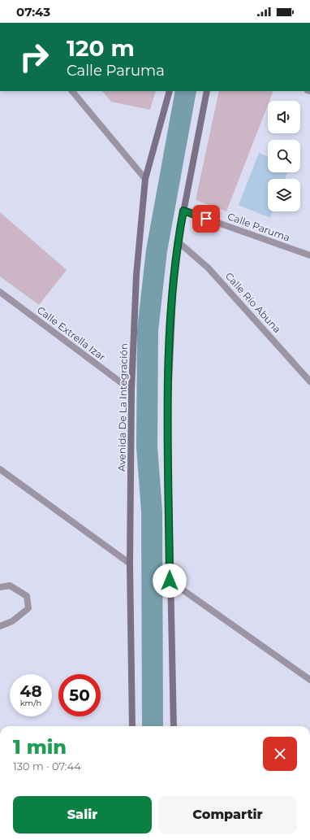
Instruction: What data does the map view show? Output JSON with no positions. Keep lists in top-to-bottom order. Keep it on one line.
{"streets":{"main road":["Avenida De La Integración"],"street":["Calle Paruma","Calle Río Abuna","Calle Extrella Izar"]},"crossings":[["Calle Extrella Izar","Avenida De La Integración"]],"page":{"status":"07:43","turn":["120 m","Calle Paruma"],"speed":"48 km/h","limit":"50","heading":["1 min","130 m · 07:44"],"buttons":["Salir","Compartir"]}}
